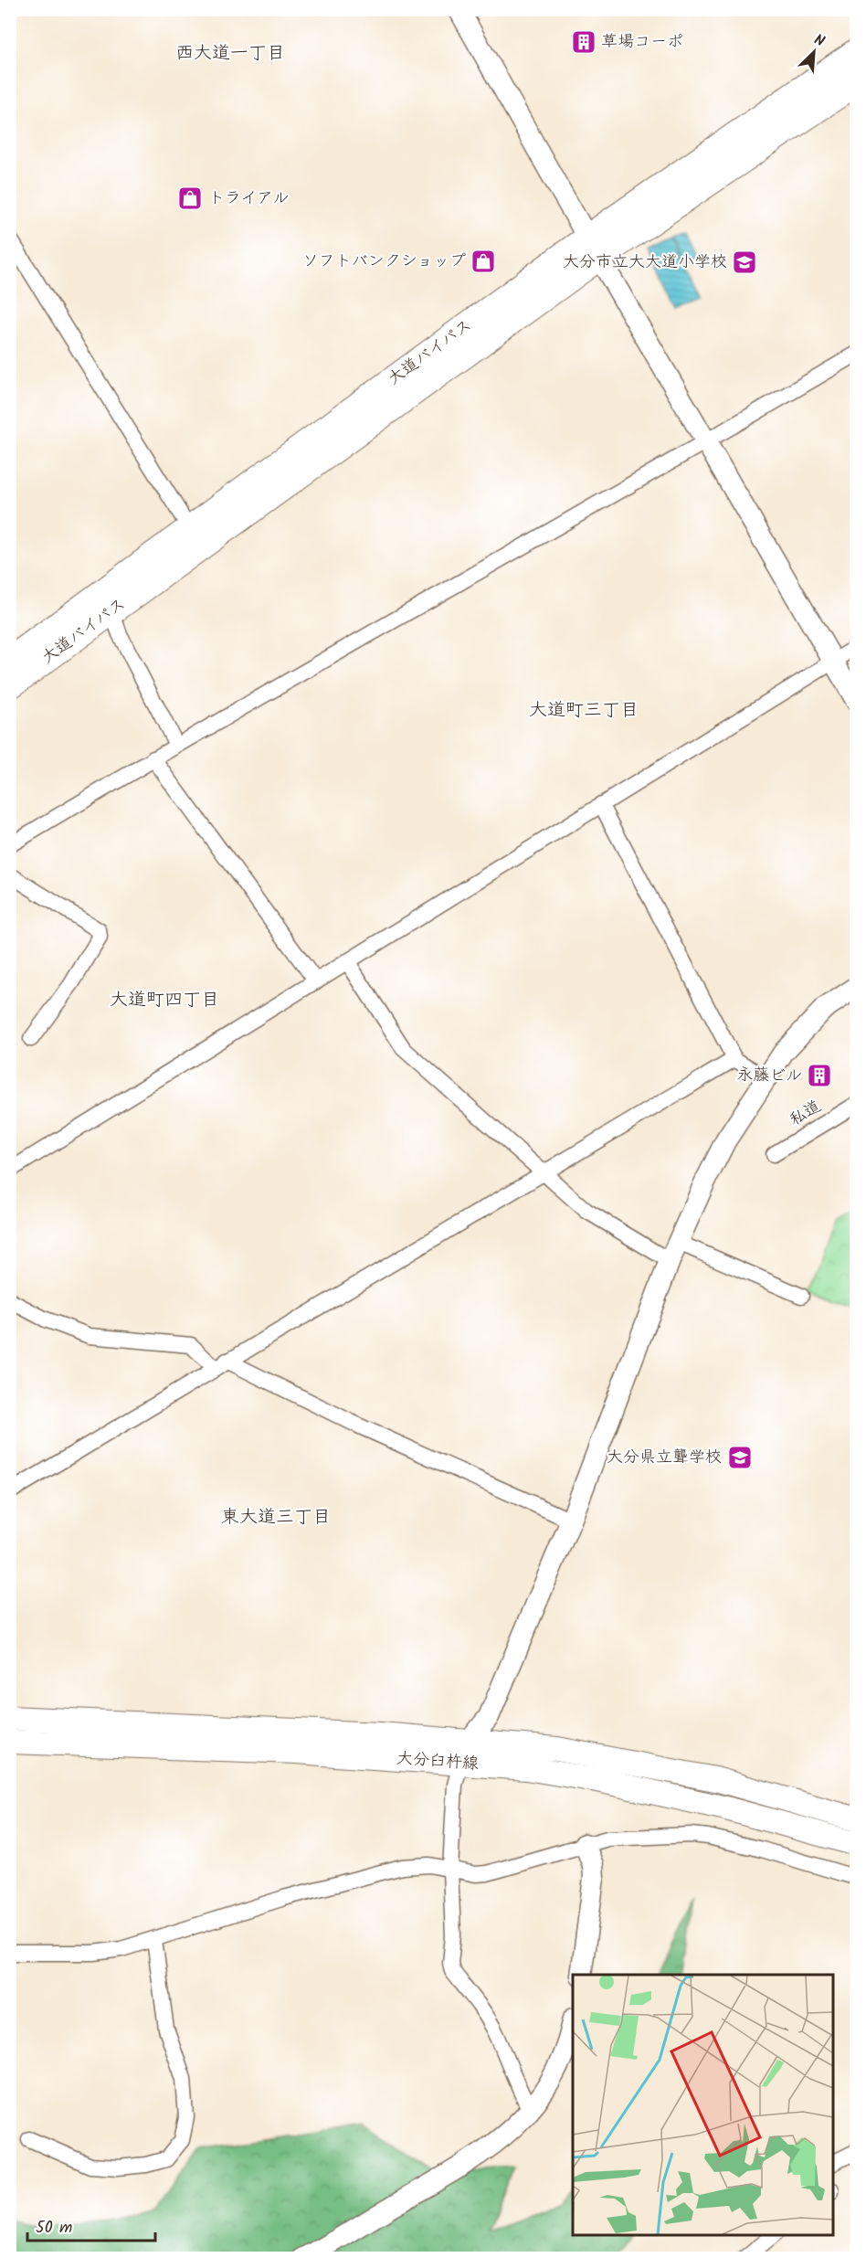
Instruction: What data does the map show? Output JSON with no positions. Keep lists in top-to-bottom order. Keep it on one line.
{"streets":{"highway":["大道バイパス"],"main road":["大分臼杵線"],"street":["私道"]},"districts":["西大道一丁目","大道町三丁目","大道町四丁目","東大道三丁目"],"places":{"building":["草場コーポ","永藤ビル"],"shop":["トライアル","ソフトバンクショップ"],"school or university":["大分市立大大道小学校","大分県立聾学校"]},"scale_bar":"50 m","north":"top right"}
